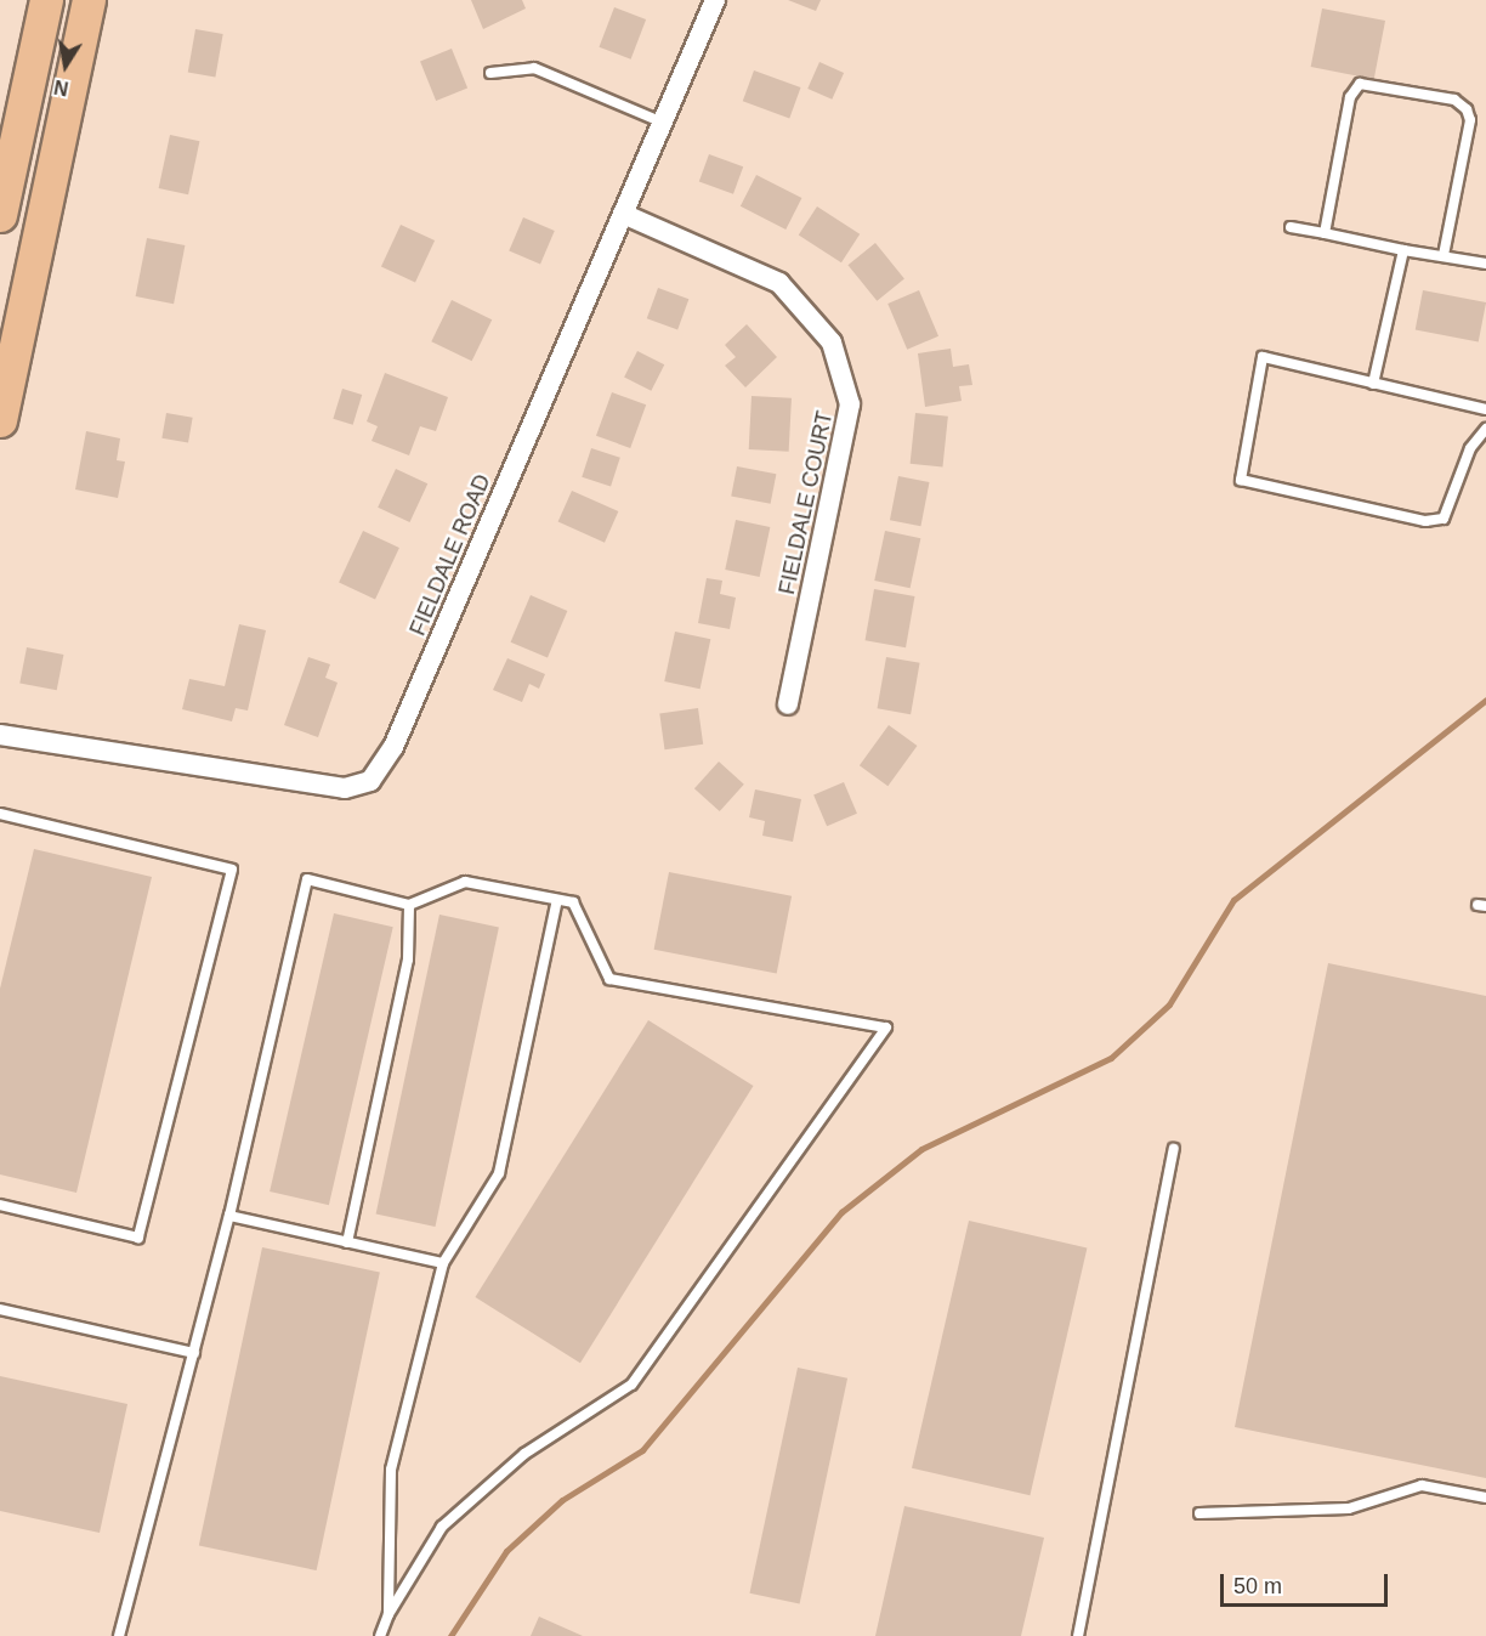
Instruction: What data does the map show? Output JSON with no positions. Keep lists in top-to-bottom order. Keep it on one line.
{"streets":{"street":["FIELDALE COURT","FIELDALE ROAD"]},"crossings":[["FIELDALE COURT","FIELDALE ROAD"]],"scale_bar":"50 m","north":"bottom"}
